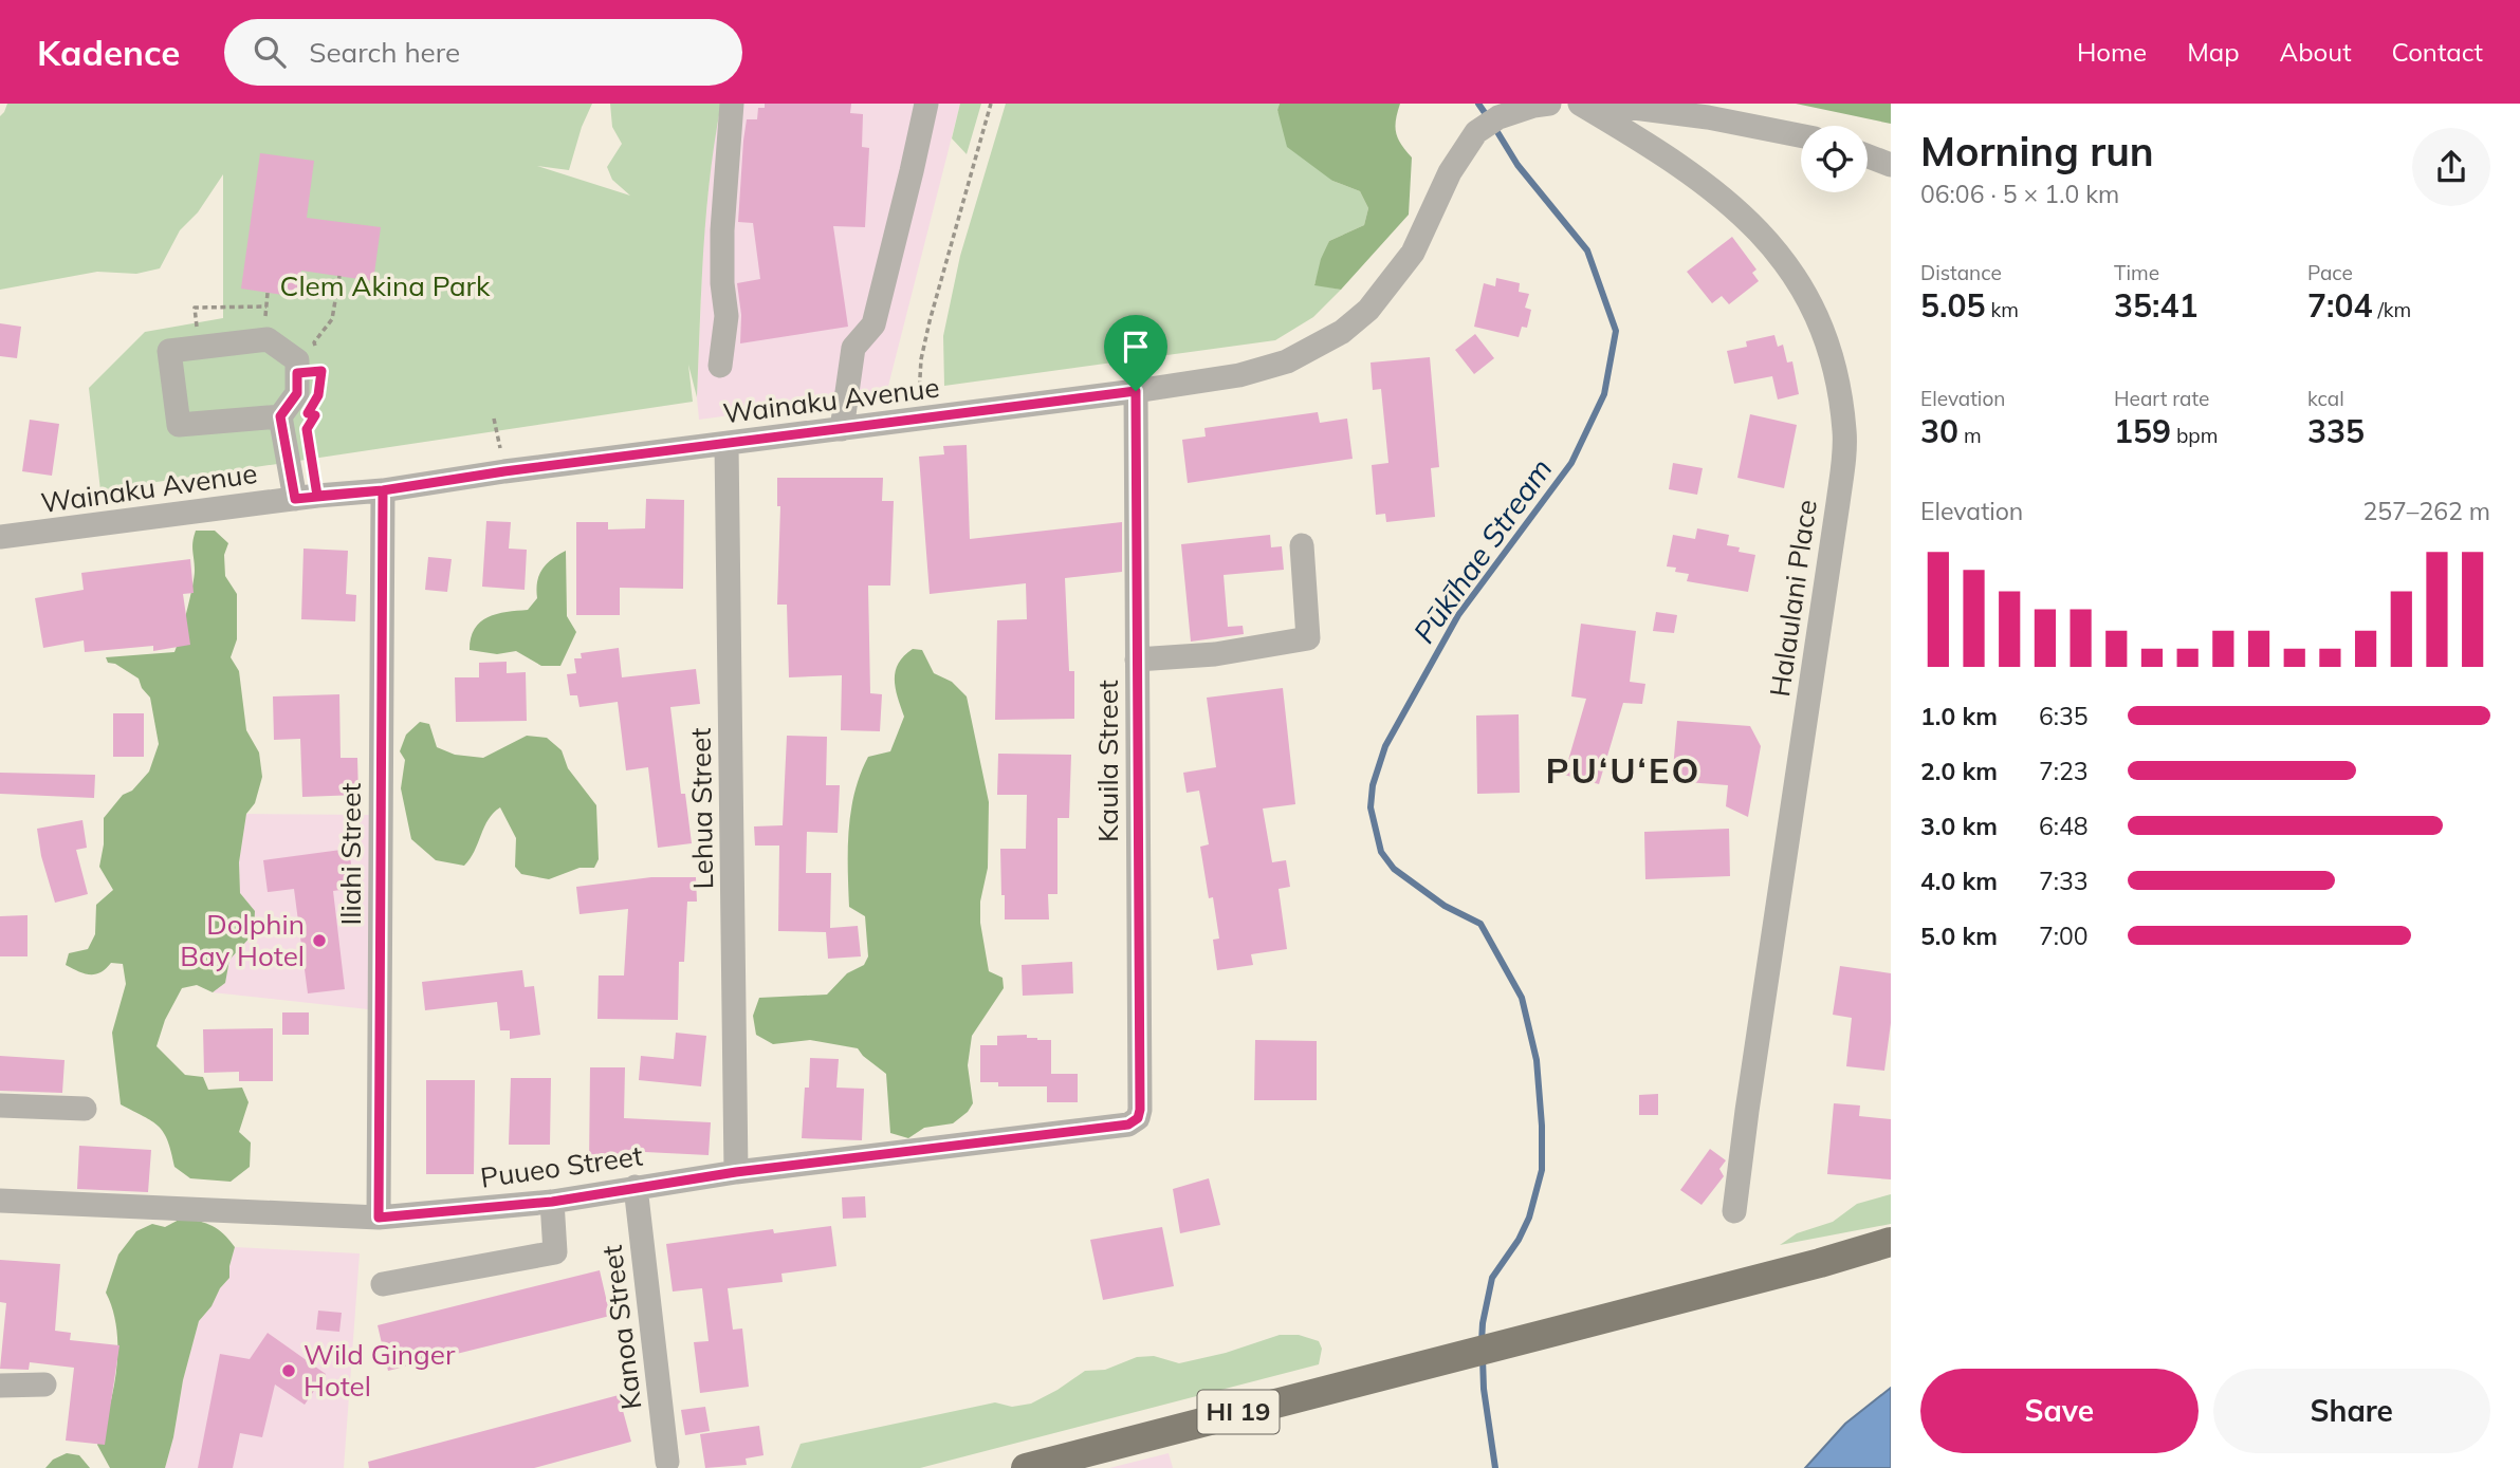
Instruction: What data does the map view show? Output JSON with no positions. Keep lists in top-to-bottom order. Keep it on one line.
{"streets":{"main road":["HI 19"],"street":["Wainaku Avenue","Halaulani Place","Kauila Street","Lehua Street","Iliahi Street","Puueo Street","Kanoa Street"]},"crossings":[["Wainaku Avenue","Kauila Street"],["Wainaku Avenue","Lehua Street"],["Wainaku Avenue","Iliahi Street"],["Kauila Street","Puueo Street"],["Lehua Street","Puueo Street"],["Iliahi Street","Puueo Street"],["Puueo Street","Kanoa Street"]],"districts":["PU‘U‘EO"],"water":["Pūkīhae Stream"],"parks":["Clem Akina Park"],"places":["Dolphin Bay Hotel","Wild Ginger Hotel"],"page":{"header":"Kadence","search":"Search here","nav":["Home","Map","About","Contact"],"heading":["Morning run","06:06 · 5 × 1.0 km"],"stats":[["Distance","5.05 km"],["Time","35:41"],["Pace","7:04 /km"],["Elevation","30 m"],["Heart rate","159 bpm"],["kcal","335"]],"chart":["Elevation","257–262 m"],"list":[{"name":"1.0 km","note":"6:35"},{"name":"2.0 km","note":"7:23"},{"name":"3.0 km","note":"6:48"},{"name":"4.0 km","note":"7:33"},{"name":"5.0 km","note":"7:00"}],"buttons":["Save","Share"]}}
